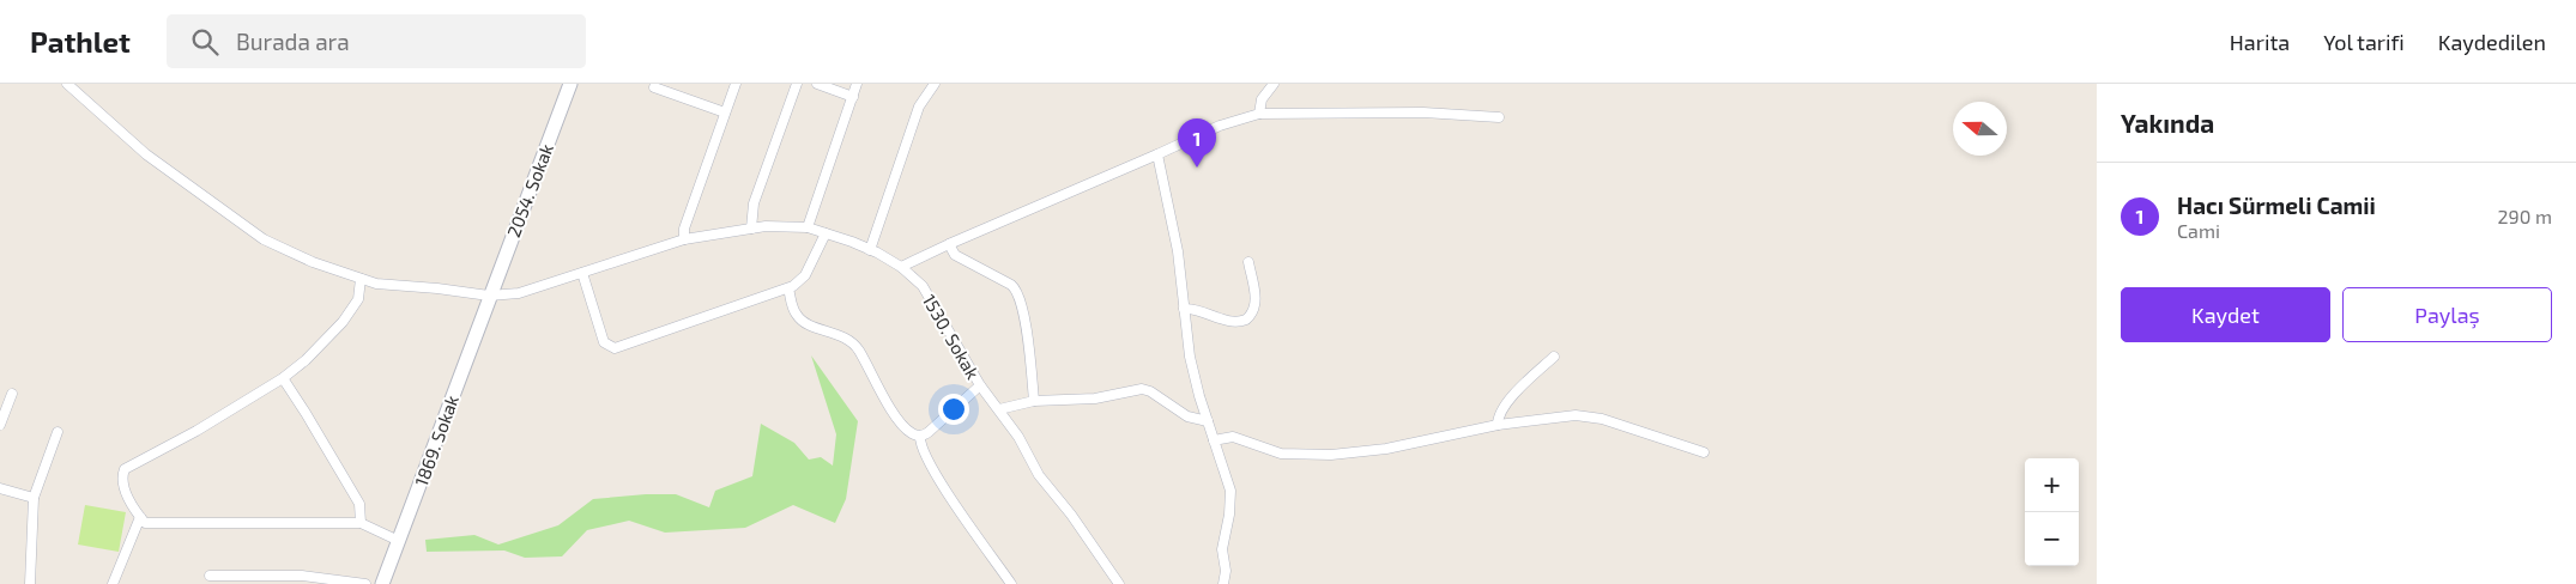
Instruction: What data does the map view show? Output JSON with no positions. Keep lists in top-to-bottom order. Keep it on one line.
{"streets":{"main road":["2054. Sokak","1869. Sokak"],"street":["1530. Sokak"]},"crossings":[["2054. Sokak","1530. Sokak"],["2054. Sokak","1869. Sokak"],["1530. Sokak","1869. Sokak"]],"north":"left","page":{"header":"Pathlet","search":"Burada ara","nav":["Harita","Yol tarifi","Kaydedilen"],"heading":"Yakında","pins":"1","list":[{"mark":"1","name":"Hacı Sürmeli Camii","note":"Cami","value":"290 m"}],"buttons":["Kaydet","Paylaş"],"map_buttons":["+","−"]}}
